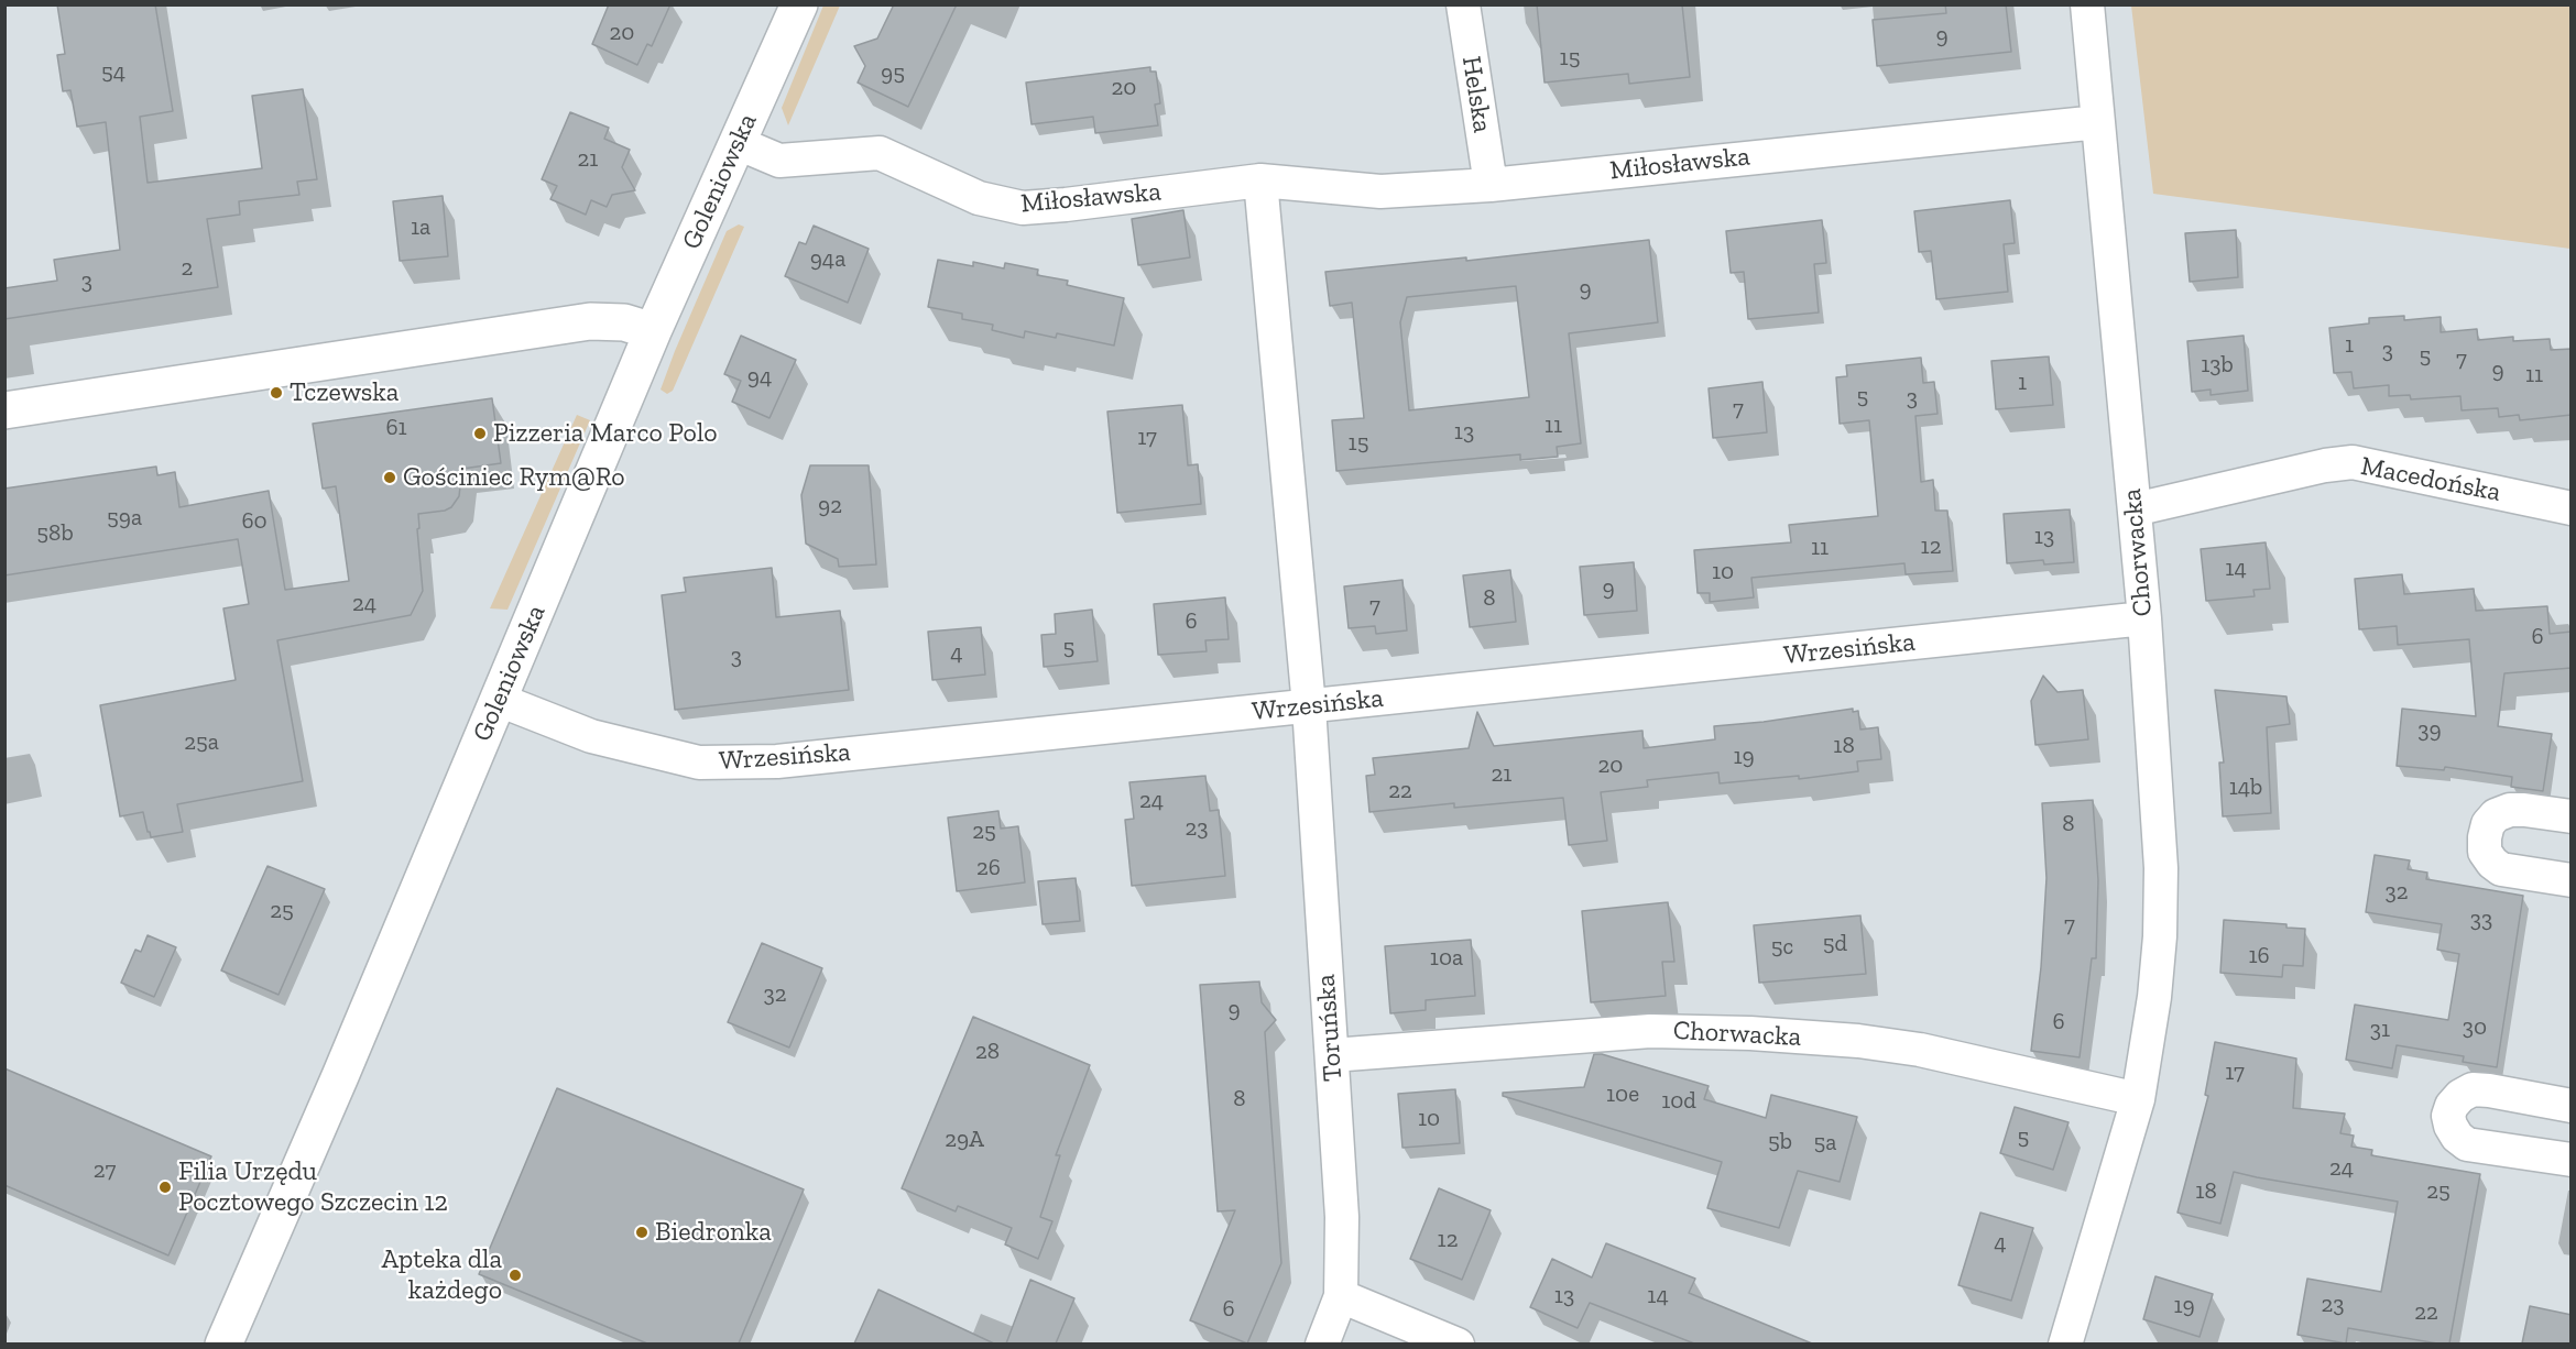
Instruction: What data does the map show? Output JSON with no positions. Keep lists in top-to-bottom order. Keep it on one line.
{"streets":{"street":["Helska","Miłosławska","Goleniowska","Macedońska","Chorwacka","Wrzesińska","Toruńska"]},"crossings":[["Helska","Miłosławska"],["Miłosławska","Goleniowska"],["Miłosławska","Chorwacka"],["Goleniowska","Wrzesińska"],["Macedońska","Chorwacka"],["Chorwacka","Wrzesińska"],["Chorwacka","Toruńska"],["Wrzesińska","Toruńska"]],"places":["Tczewska","Pizzeria Marco Polo","Gościniec Rym@Ro","Filia Urzędu Pocztowego Szczecin 12","Biedronka","Apteka dla każdego"],"house_numbers":["20","9","15","54","95","20","21","1a","94a","2","3","9","1","3","5","7","13b","9","11","94","1","5","3","7","11","61","13","17","15","92","59a","60","58b","13","12","11","14","10","9","8","24","7","6","6","5","4","3","39","25a","18","19","20","21","14b","22","24","8","23","25","26","32","25","33","7","5d","5c","16","10a","32","9","6","30","31","28","17","10e","8","10d","10","5","29A","5b","5a","24","27","18","25","12","4","13","14","23","19","6","22"]}
